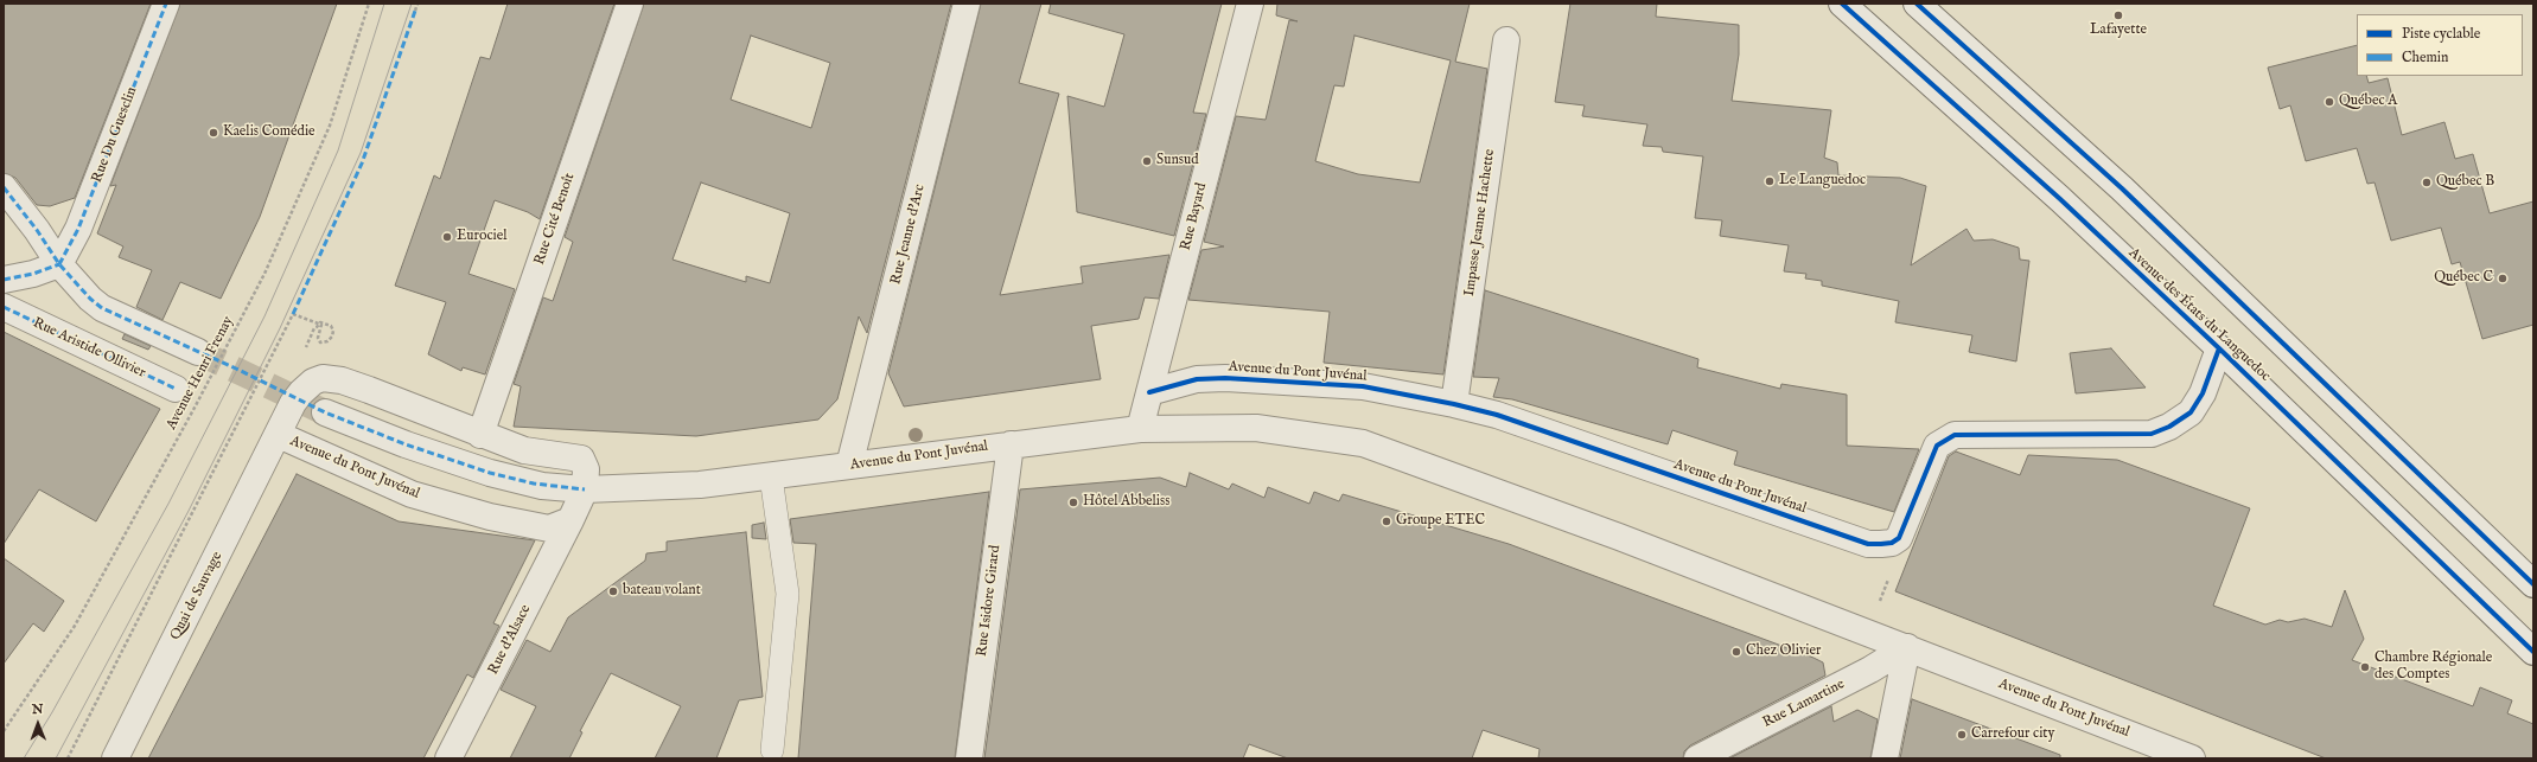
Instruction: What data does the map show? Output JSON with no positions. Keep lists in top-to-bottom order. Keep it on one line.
{"streets":{"street":["Rue Du Guesclin","Rue Bayard","Rue Cité Benoît","Impasse Jeanne Hachette","Rue Jeanne d'Arc","Avenue des États du Languedoc","Rue Aristide Ollivier","Avenue du Pont Juvénal","Quai de Sauvage","Rue Isidore Girard","Rue d'Alsace","Rue Lamartine"],"path":["Avenue Henri Frenay"]},"crossings":[["Rue Bayard","Avenue du Pont Juvénal"],["Rue Cité Benoît","Avenue du Pont Juvénal"],["Impasse Jeanne Hachette","Avenue du Pont Juvénal"],["Rue Jeanne d'Arc","Avenue du Pont Juvénal"],["Avenue des États du Languedoc","Avenue du Pont Juvénal"],["Avenue du Pont Juvénal","Quai de Sauvage"],["Avenue du Pont Juvénal","Rue Isidore Girard"],["Avenue du Pont Juvénal","Rue d'Alsace"],["Avenue du Pont Juvénal","Rue Lamartine"]],"places":["Lafayette","Québec A","Kaelis Comédie","Sunsud","Le Languedoc","Québec B","Eurociel","Québec C","Hôtel Abbeliss","Groupe ETEC","bateau volant","Chez Olivier","Chambre Régionale des Comptes","Carrefour city"],"legend":["Piste cyclable","Chemin"],"north":"top"}
